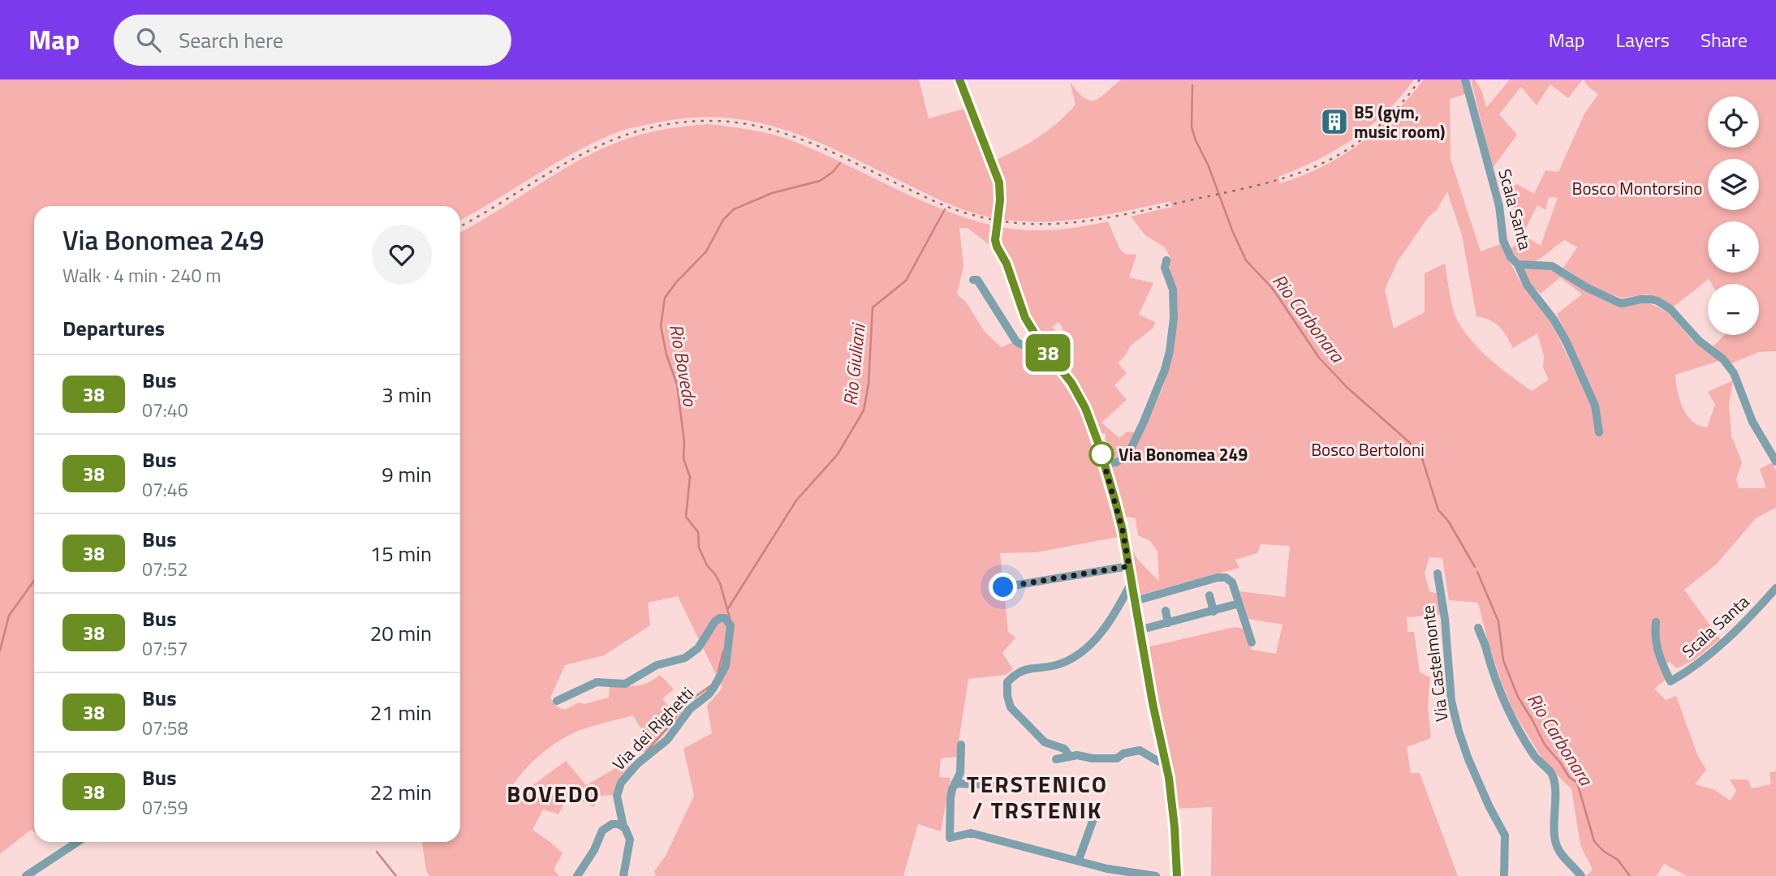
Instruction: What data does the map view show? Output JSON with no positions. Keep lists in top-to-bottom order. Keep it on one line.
{"streets":{"street":["Scala Santa","Via Castelmonte","Via dei Righetti"]},"districts":["TERSTENICO / TRSTENIK","BOVEDO"],"water":["Rio Carbonara","Rio Bovedo","Rio Giuliani"],"parks":["Bosco Montorsino","Bosco Bertoloni"],"places":{"building":["B5 (gym, music room)"],"other":["Via Bonomea 249"]},"lines":["bus line 38"],"page":{"header":"Map","search":"Search here","nav":["Map","Layers","Share"],"on_map":"38","map_buttons":["+","−"],"heading":[["Via Bonomea 249","Walk · 4 min · 240 m"],"Departures"],"list":[{"mark":"38","name":"Bus","note":"07:40","value":"3 min"},{"mark":"38","name":"Bus","note":"07:46","value":"9 min"},{"mark":"38","name":"Bus","note":"07:52","value":"15 min"},{"mark":"38","name":"Bus","note":"07:57","value":"20 min"},{"mark":"38","name":"Bus","note":"07:58","value":"21 min"},{"mark":"38","name":"Bus","note":"07:59","value":"22 min"}]}}
